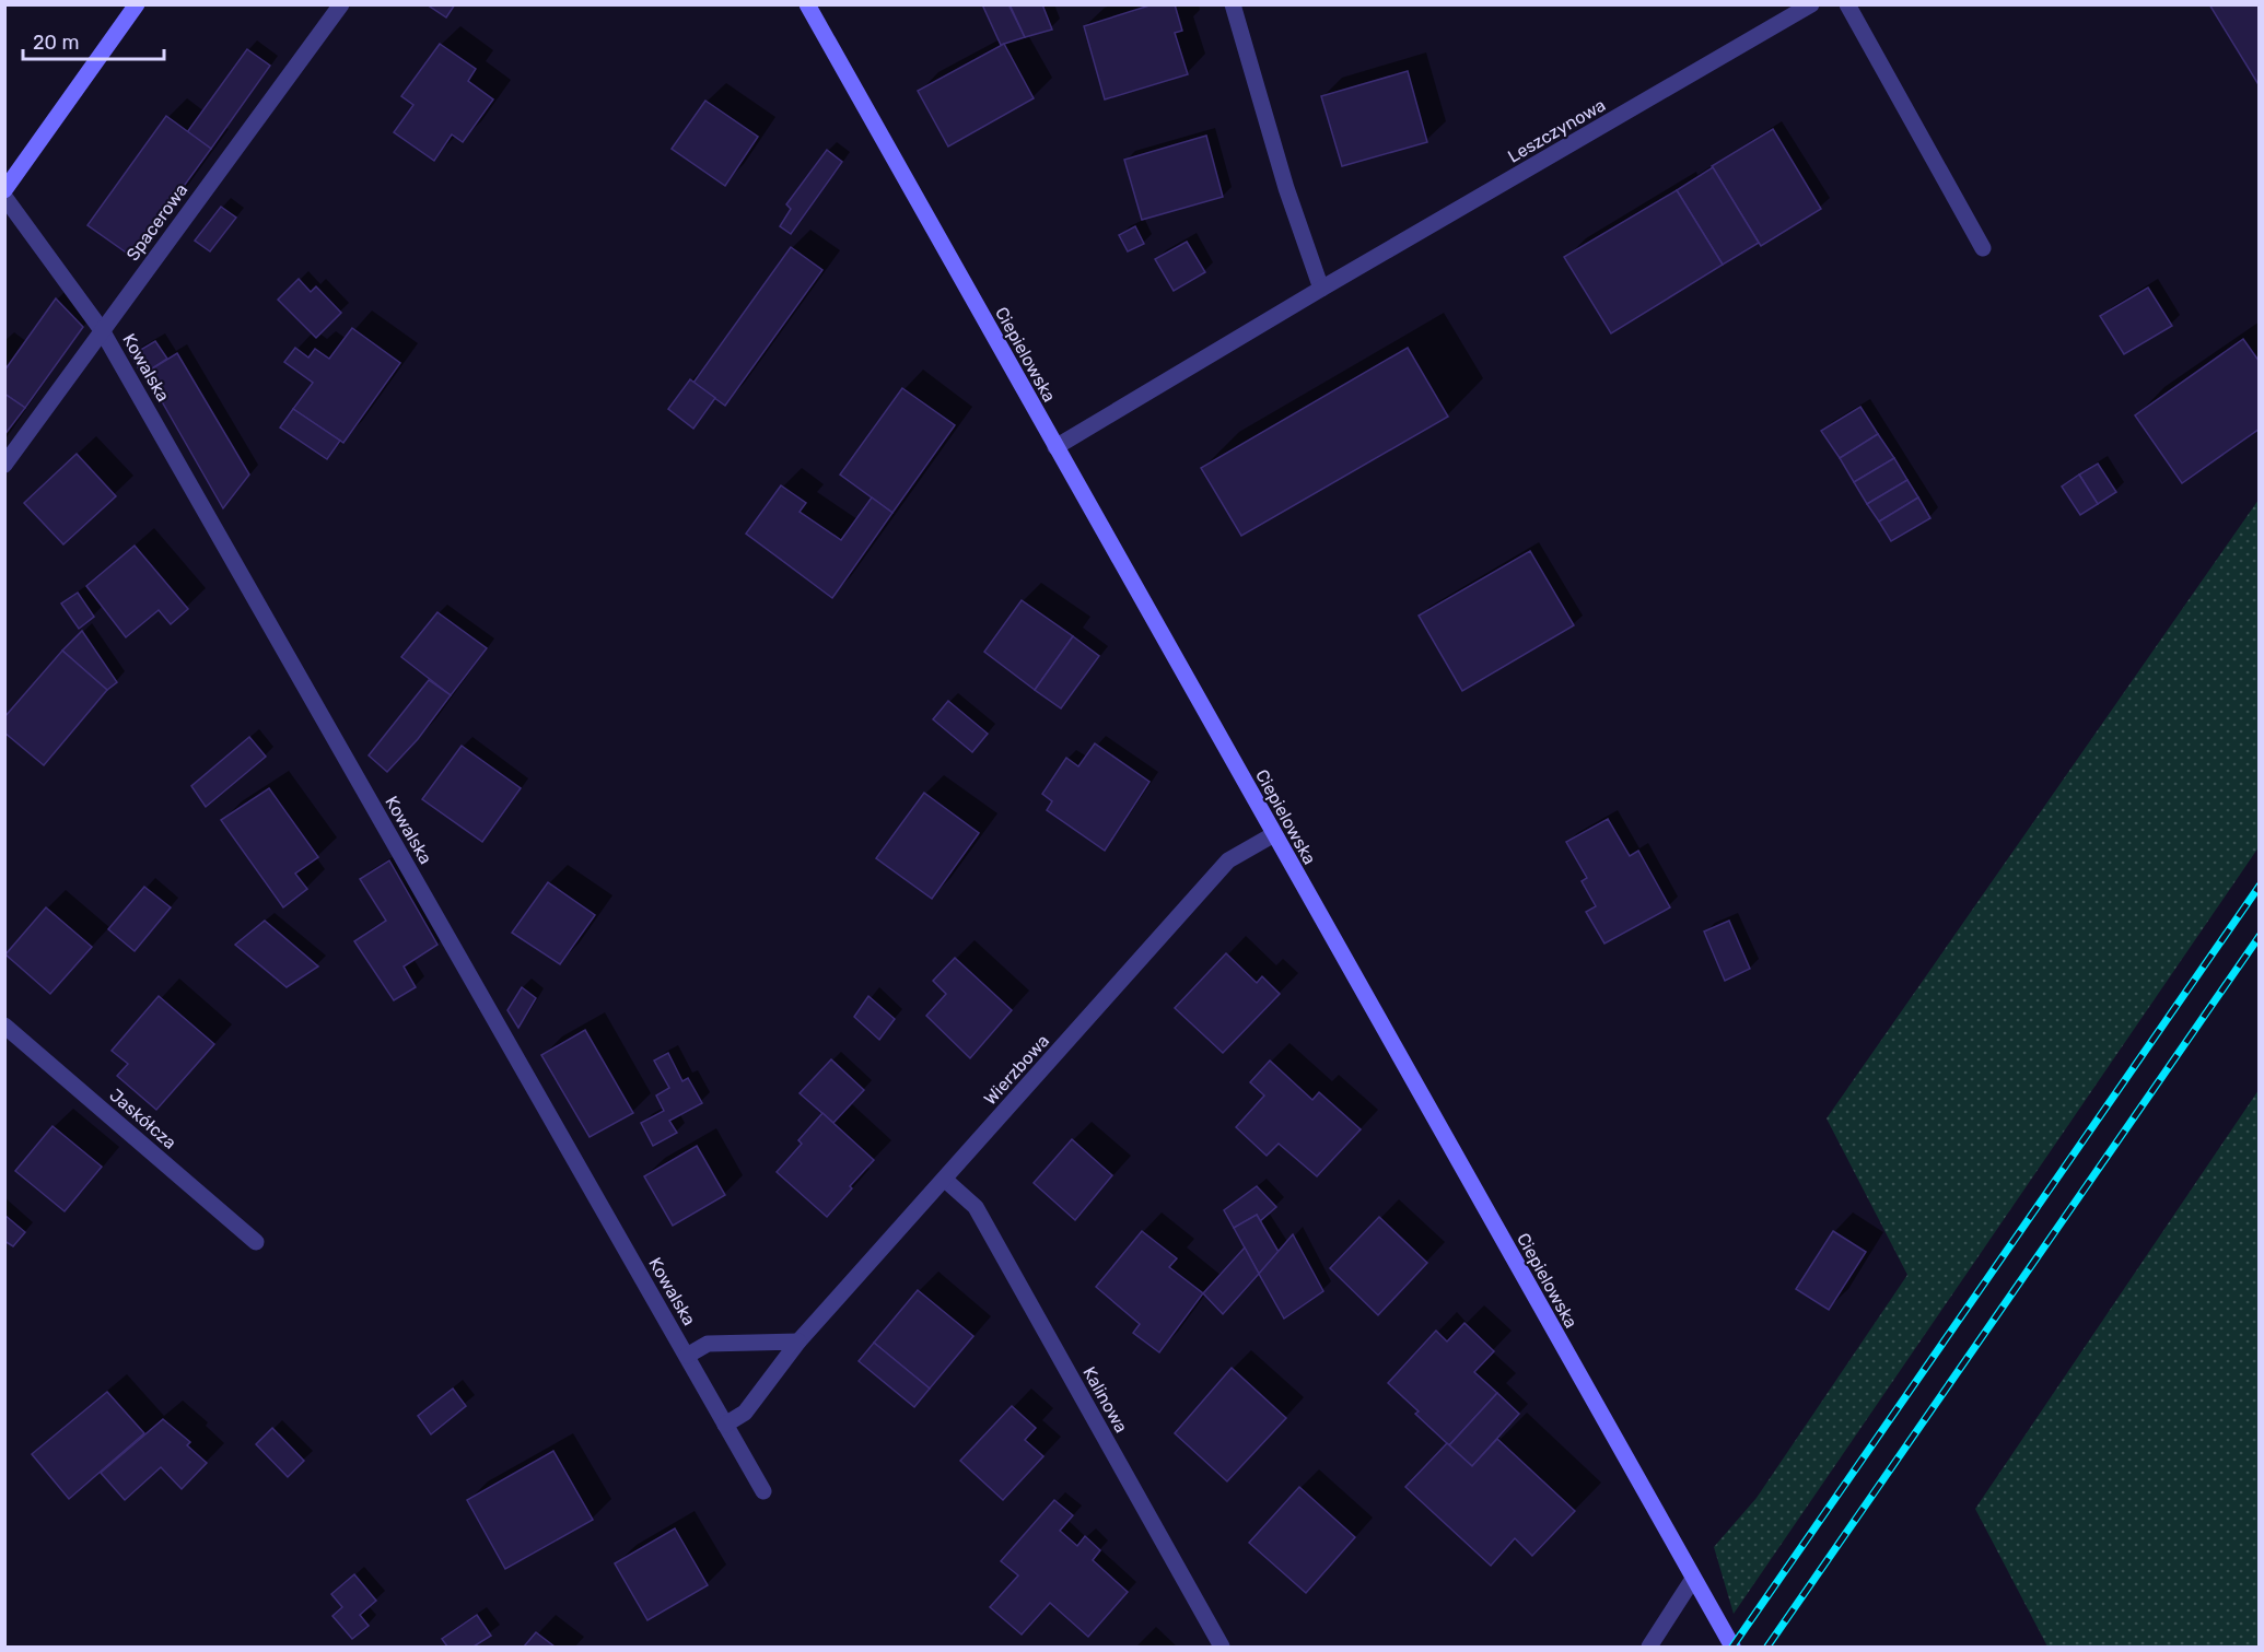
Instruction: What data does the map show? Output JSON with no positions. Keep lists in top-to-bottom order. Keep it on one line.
{"streets":{"street":["Leszczynowa","Spacerowa","Ciepielowska","Kowalska","Wierzbowa","Jaskółcza","Kalinowa"]},"crossings":[["Leszczynowa","Ciepielowska"],["Spacerowa","Kowalska"],["Ciepielowska","Wierzbowa"],["Kowalska","Wierzbowa"],["Wierzbowa","Kalinowa"]],"scale_bar":"20 m"}
